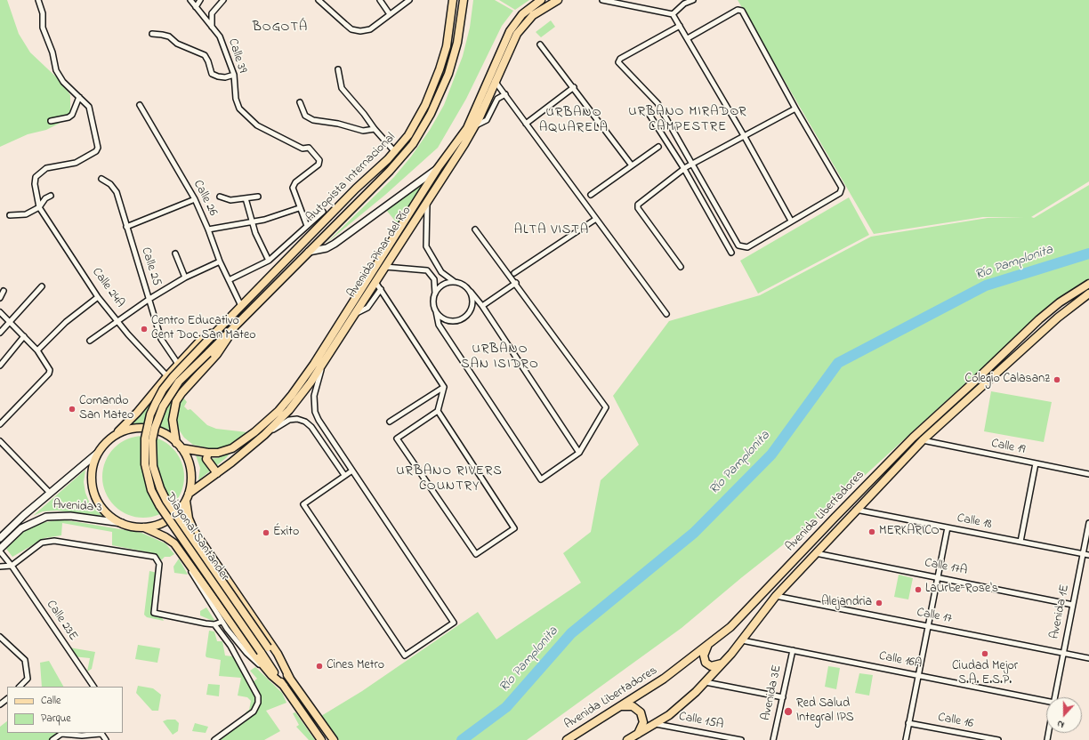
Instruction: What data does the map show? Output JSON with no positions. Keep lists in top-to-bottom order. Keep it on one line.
{"streets":{"main road":["Autopista Internacional","Avenida Pinar del Río","Avenida 3","Avenida Libertadores","Diagonal Santander"],"street":["Calle 39","Calle 26","Calle 25","Calle 24A","Calle 19","Calle 18","Calle 17A","Avenida 1E","Calle 17","Calle 23E","Calle 16A","Avenida 3E","Calle 15A","Calle 16"]},"crossings":[["Autopista Internacional","Calle 26"],["Autopista Internacional","Avenida Pinar del Río"],["Autopista Internacional","Avenida 3"],["Autopista Internacional","Diagonal Santander"],["Avenida Pinar del Río","Avenida 3"],["Calle 19","Avenida Libertadores"],["Avenida Libertadores","Calle 18"],["Avenida Libertadores","Calle 17A"],["Avenida Libertadores","Calle 17"],["Avenida Libertadores","Calle 16A"],["Avenida Libertadores","Calle 15A"],["Calle 18","Avenida 1E"],["Calle 17A","Avenida 1E"],["Avenida 1E","Calle 17"],["Calle 16A","Avenida 3E"]],"districts":["BOGOTÁ","URBANO MIRADOR CAMPESTRE","URBANO AQUARELA","ALTA VISTA","URBANO SAN ISIDRO","URBANO RIVERS COUNTRY"],"water":["Río Pamplonita"],"places":["Centro Educativo Cent Doc San Mateo","Colegio Calasanz","Comando San Mateo","MERKARICO","Éxito","LaUrbe-Rose's","Alejandria","Ciudad Mejor S.A. E.S.P.","Cines Metro","Red Salud Integral IPS"],"legend":["Calle","Parque"],"north":"bottom"}
